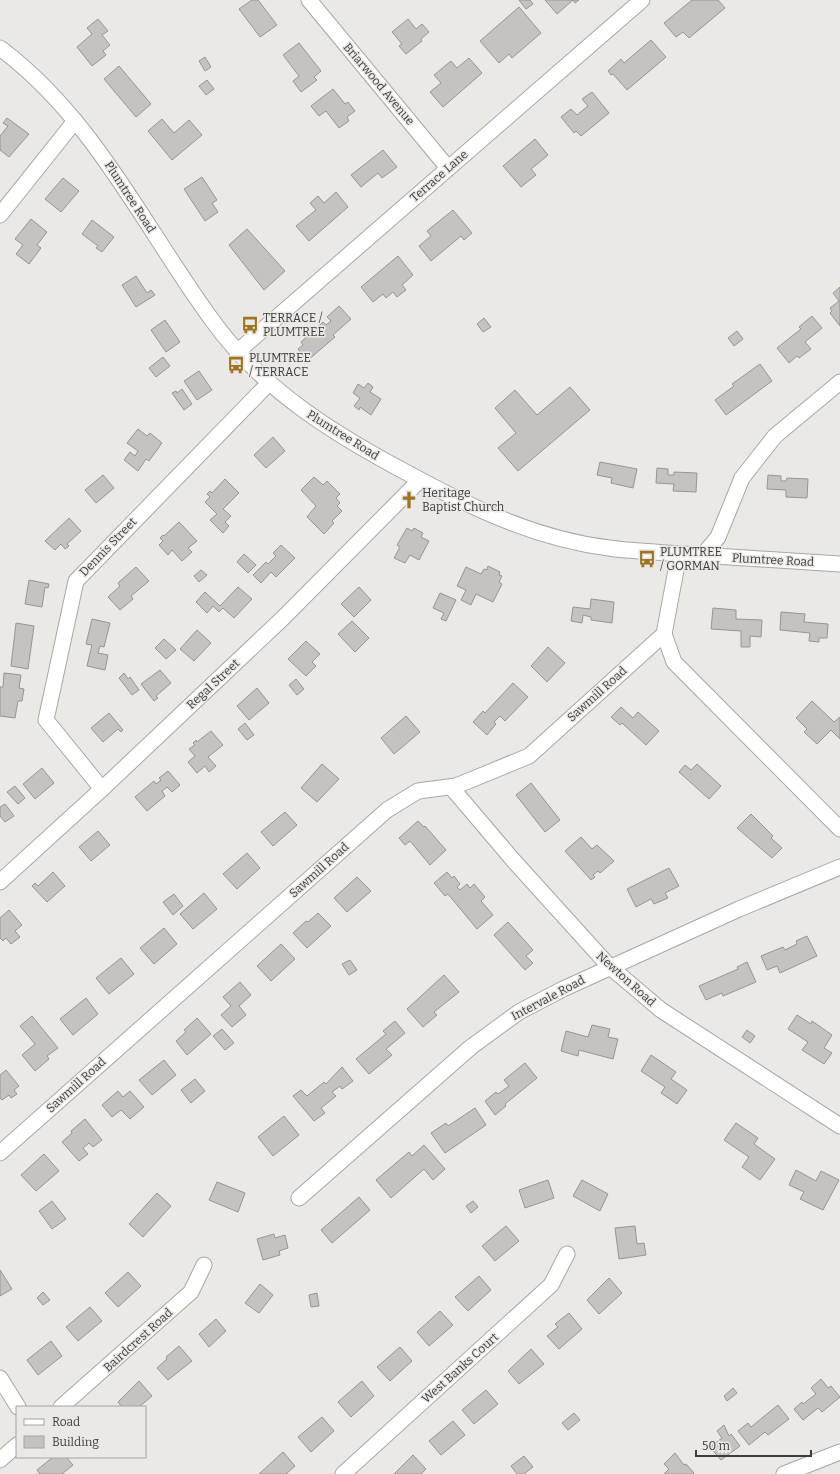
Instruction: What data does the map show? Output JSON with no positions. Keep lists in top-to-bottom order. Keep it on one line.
{"streets":{"street":["Briarwood Avenue","Terrace Lane","Plumtree Road","Dennis Street","Regal Street","Sawmill Road","Newton Road","Intervale Road","Bairdcrest Road","West Banks Court"]},"crossings":[["Briarwood Avenue","Terrace Lane"],["Terrace Lane","Plumtree Road"],["Plumtree Road","Dennis Street"],["Plumtree Road","Regal Street"],["Dennis Street","Regal Street"],["Sawmill Road","Newton Road"],["Newton Road","Intervale Road"]],"places":{"bus stop":["TERRACE / PLUMTREE","PLUMTREE / TERRACE","PLUMTREE / GORMAN"],"church":["Heritage Baptist Church"]},"legend":["Road","Building"],"scale_bar":"50 m"}
